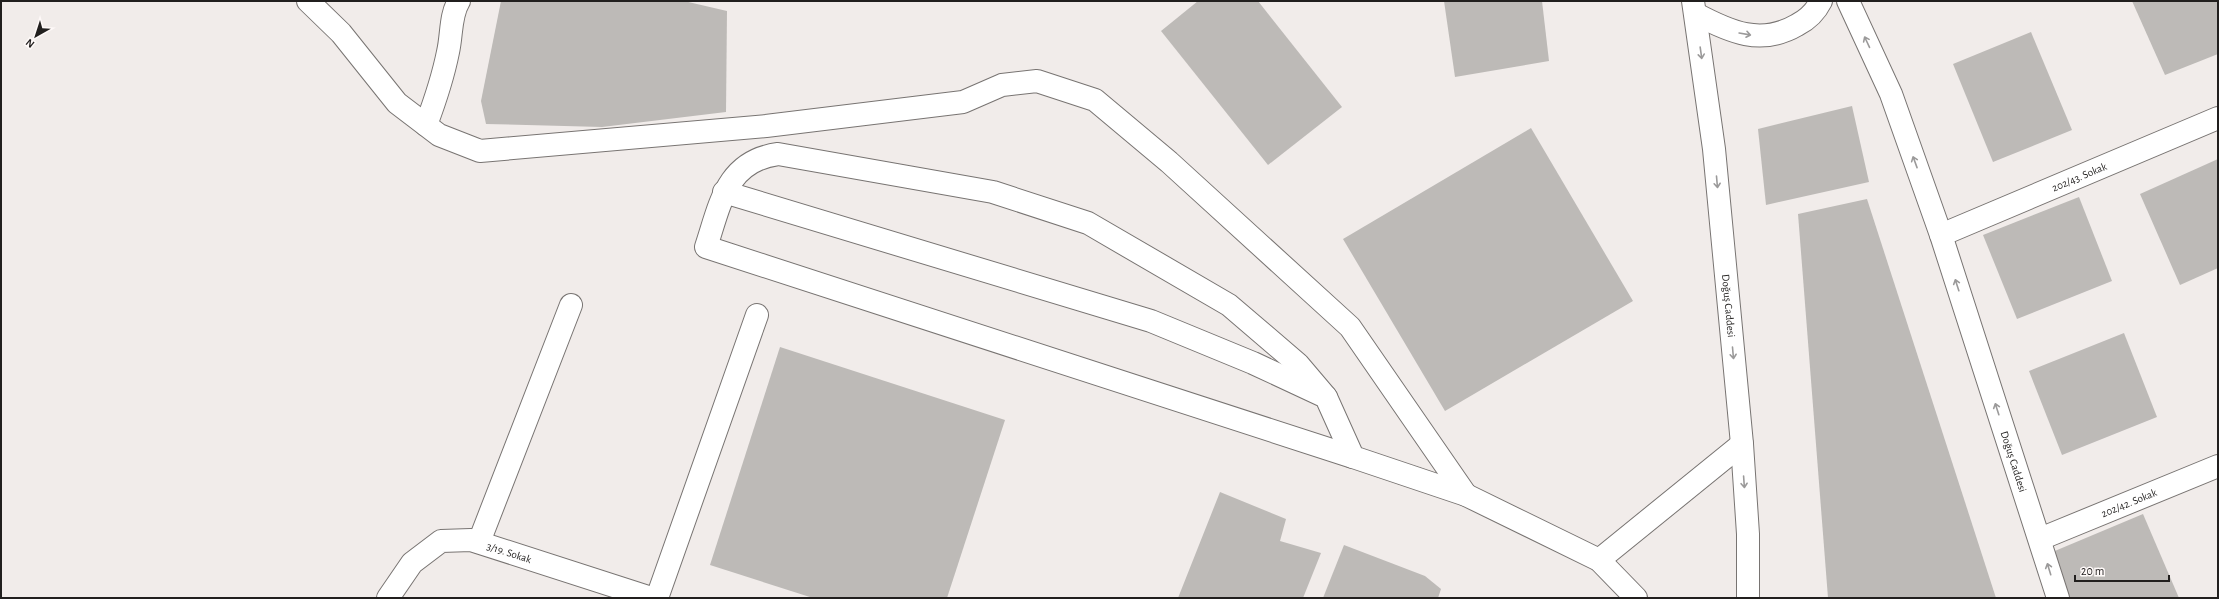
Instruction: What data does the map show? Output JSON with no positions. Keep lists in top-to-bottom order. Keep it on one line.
{"streets":{"street":["202/43. Sokak","Doğuş Caddesi","202/42. Sokak","3/19. Sokak"]},"crossings":[["202/43. Sokak","Doğuş Caddesi"],["Doğuş Caddesi","202/42. Sokak"]],"scale_bar":"20 m","north":"bottom left"}
